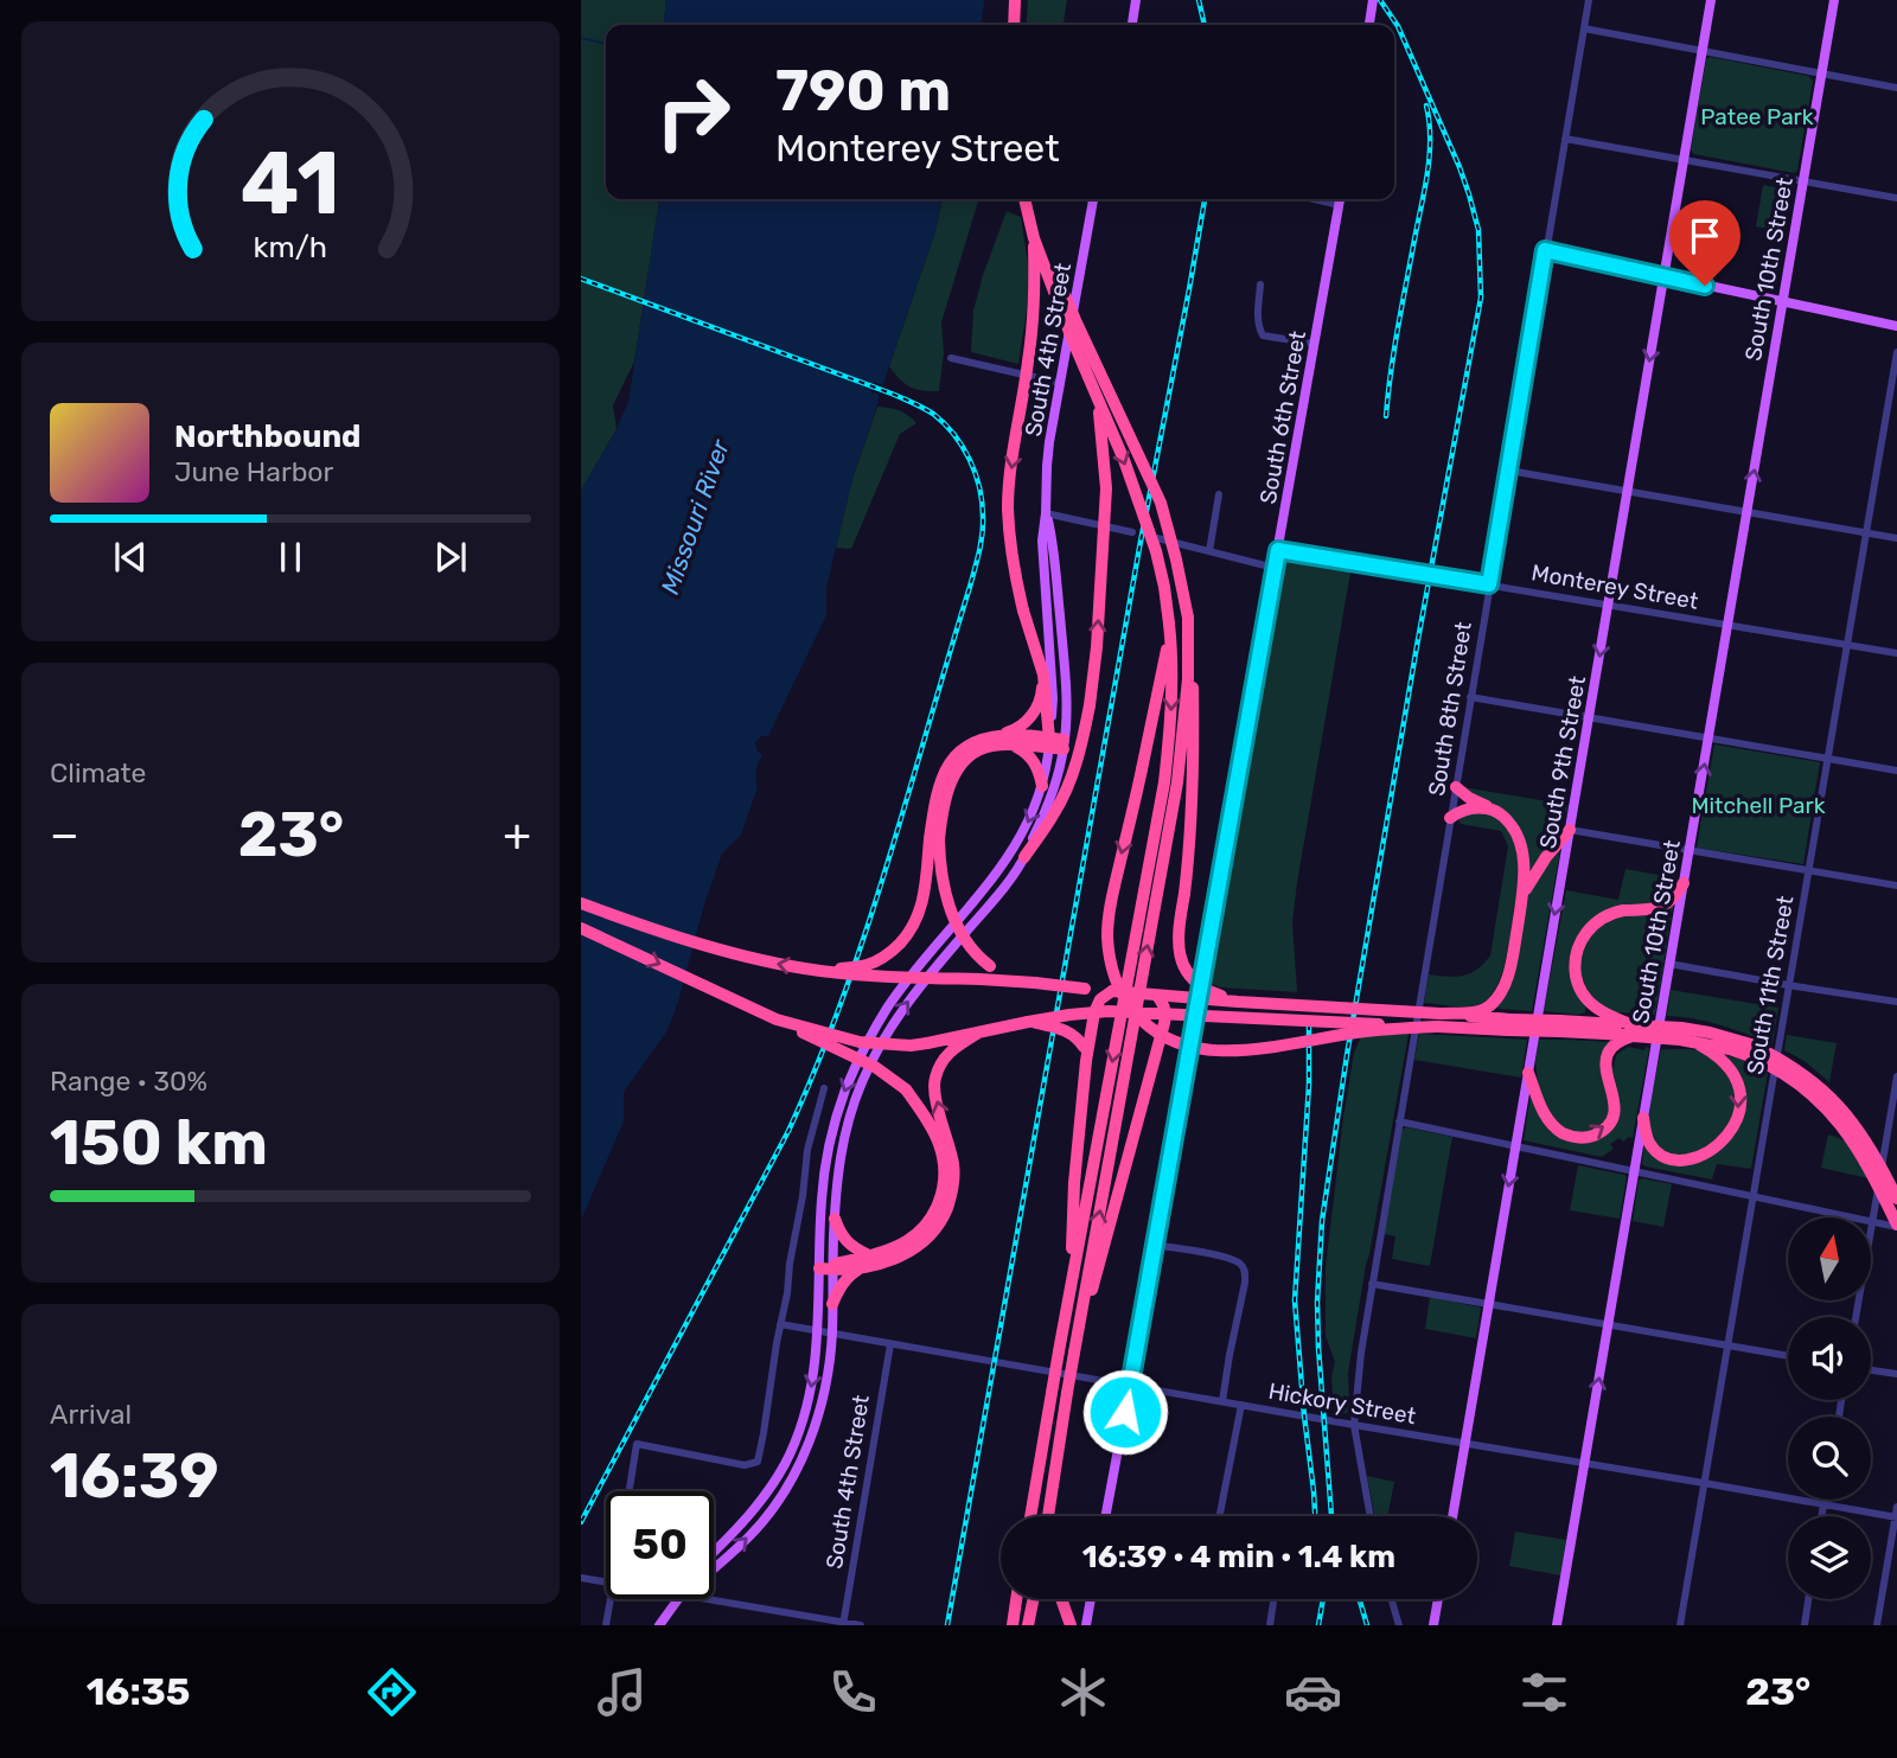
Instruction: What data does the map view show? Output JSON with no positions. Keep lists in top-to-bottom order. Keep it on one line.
{"streets":{"main road":["South 10th Street","South 4th Street","South 6th Street","South 9th Street"],"street":["Monterey Street","South 8th Street","South 11th Street","Hickory Street"]},"crossings":[["South 10th Street","Monterey Street"],["South 10th Street","Hickory Street"],["South 4th Street","Hickory Street"],["South 6th Street","Monterey Street"],["South 6th Street","Hickory Street"],["Monterey Street","South 8th Street"],["Monterey Street","South 9th Street"],["Monterey Street","South 11th Street"],["South 8th Street","Hickory Street"],["South 9th Street","Hickory Street"],["South 11th Street","Hickory Street"]],"one_way":["South 9th Street"],"water":["Missouri River"],"parks":["Patee Park","Mitchell Park"],"north":"top","page":{"turn":["790 m","Monterey Street"],"song":["Northbound","June Harbor"],"tile":["Climate",["Range · 30%","150 km"],["Arrival","16:39"]],"heat":["−","23°","+"],"limit":"50","trip":"16:39 · 4 min · 1.4 km","tabs":["16:35","23°"],"gauge":["41","km/h"]}}
